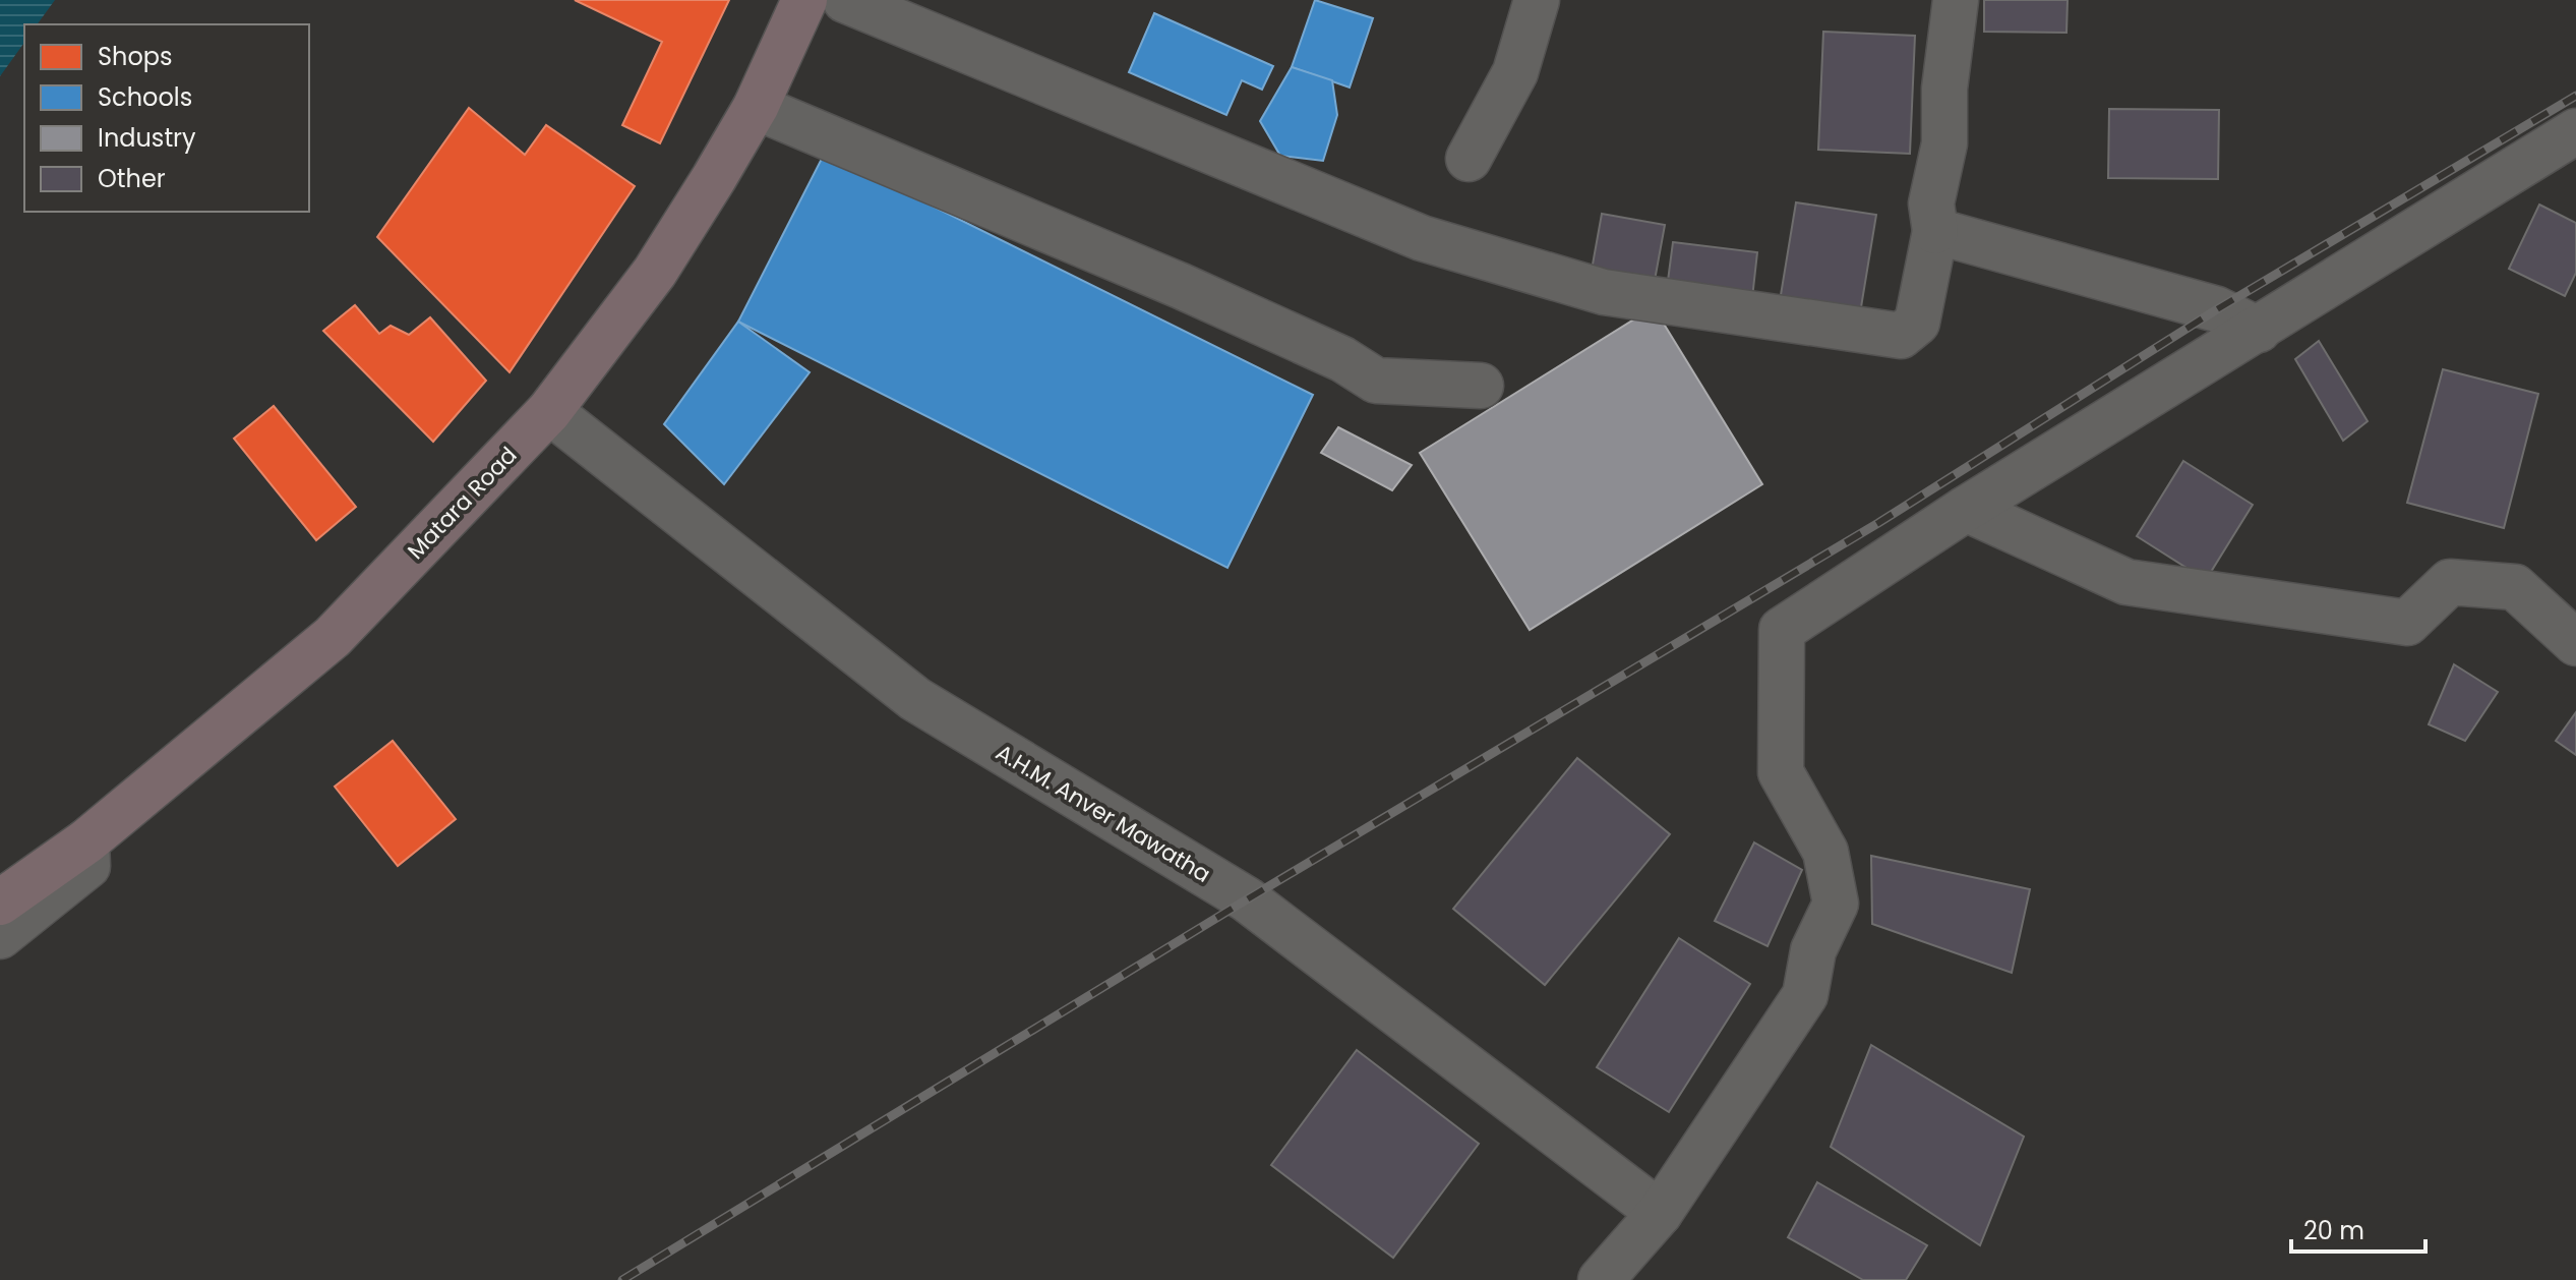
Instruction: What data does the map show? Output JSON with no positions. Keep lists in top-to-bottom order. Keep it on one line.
{"streets":{"highway":["Matara Road"],"street":["A.H.M. Anver Mawatha"]},"crossings":[["Matara Road","A.H.M. Anver Mawatha"]],"legend":["Shops","Schools","Industry","Other"],"scale_bar":"20 m"}
